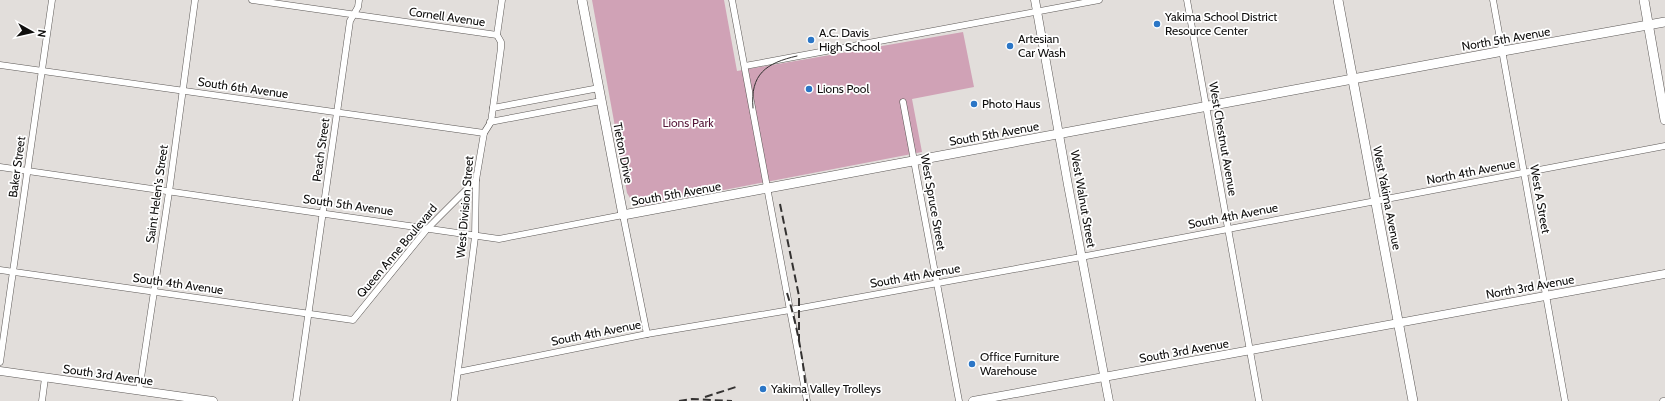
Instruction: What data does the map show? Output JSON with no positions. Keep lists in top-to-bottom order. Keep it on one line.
{"streets":{"main road":["North 5th Avenue","South 5th Avenue","Tieton Drive","West Yakima Avenue"],"street":["Cornell Avenue","South 6th Avenue","West Chestnut Avenue","Peach Street","Baker Street","North 4th Avenue","Saint Helen's Street","West Walnut Street","West A Street","West Spruce Street","West Division Street","South 4th Avenue","Queen Anne Boulevard","North 3rd Avenue","South 3rd Avenue"]},"crossings":[["Cornell Avenue","Peach Street"],["Cornell Avenue","West Division Street"],["North 5th Avenue","South 5th Avenue"],["North 5th Avenue","West Yakima Avenue"],["North 5th Avenue","West A Street"],["South 6th Avenue","Peach Street"],["South 6th Avenue","Baker Street"],["South 6th Avenue","Saint Helen's Street"],["South 6th Avenue","West Division Street"],["South 5th Avenue","West Chestnut Avenue"],["South 5th Avenue","Peach Street"],["South 5th Avenue","Tieton Drive"],["South 5th Avenue","Baker Street"],["South 5th Avenue","Saint Helen's Street"],["South 5th Avenue","West Yakima Avenue"],["South 5th Avenue","West Walnut Street"],["South 5th Avenue","West Spruce Street"],["South 5th Avenue","West Division Street"],["South 5th Avenue","Queen Anne Boulevard"],["West Chestnut Avenue","South 4th Avenue"],["West Chestnut Avenue","South 3rd Avenue"],["Peach Street","South 4th Avenue"],["Tieton Drive","South 4th Avenue"],["Baker Street","South 4th Avenue"],["North 4th Avenue","West Yakima Avenue"],["North 4th Avenue","West A Street"],["North 4th Avenue","South 4th Avenue"],["Saint Helen's Street","South 4th Avenue"],["Saint Helen's Street","South 3rd Avenue"],["West Yakima Avenue","South 4th Avenue"],["West Yakima Avenue","North 3rd Avenue"],["West Yakima Avenue","South 3rd Avenue"],["West Walnut Street","South 4th Avenue"],["West Walnut Street","South 3rd Avenue"],["West A Street","North 3rd Avenue"],["West Spruce Street","South 4th Avenue"],["West Division Street","South 4th Avenue"],["West Division Street","Queen Anne Boulevard"],["South 4th Avenue","Queen Anne Boulevard"],["North 3rd Avenue","South 3rd Avenue"]],"parks":["Lions Park"],"places":["Yakima School District Resource Center","A.C. Davis High School","Artesian Car Wash","Lions Pool","Photo Haus","Office Furniture Warehouse","Yakima Valley Trolleys"],"north":"right"}
